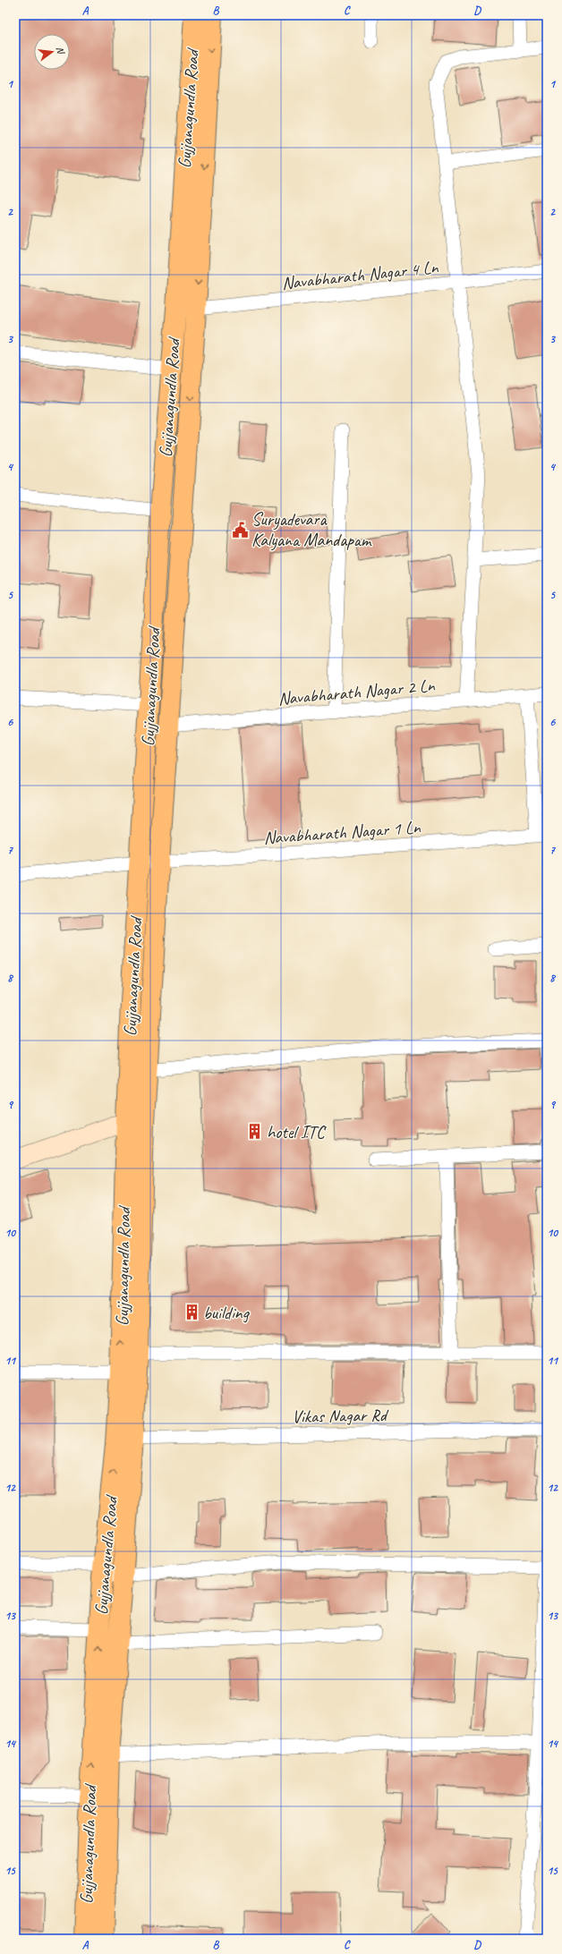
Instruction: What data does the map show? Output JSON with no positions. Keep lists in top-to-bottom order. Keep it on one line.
{"streets":{"main road":["Gujjanagundla Road"],"street":["Navabharath Nagar 4 Ln","Navabharath Nagar 2 Ln","Navabharath Nagar 1 Ln","Vikas Nagar Rd"]},"crossings":[["Gujjanagundla Road","Navabharath Nagar 4 Ln"],["Gujjanagundla Road","Navabharath Nagar 2 Ln"],["Gujjanagundla Road","Navabharath Nagar 1 Ln"],["Gujjanagundla Road","Vikas Nagar Rd"]],"places":{"public building":["Suryadevara Kalyana Mandapam"],"building":["hotel ITC","building"]},"north":"right","grid":{"columns":["A","B","C","D"],"rows":["1","2","3","4","5","6","7","8","9","10","11","12","13","14","15"]}}
